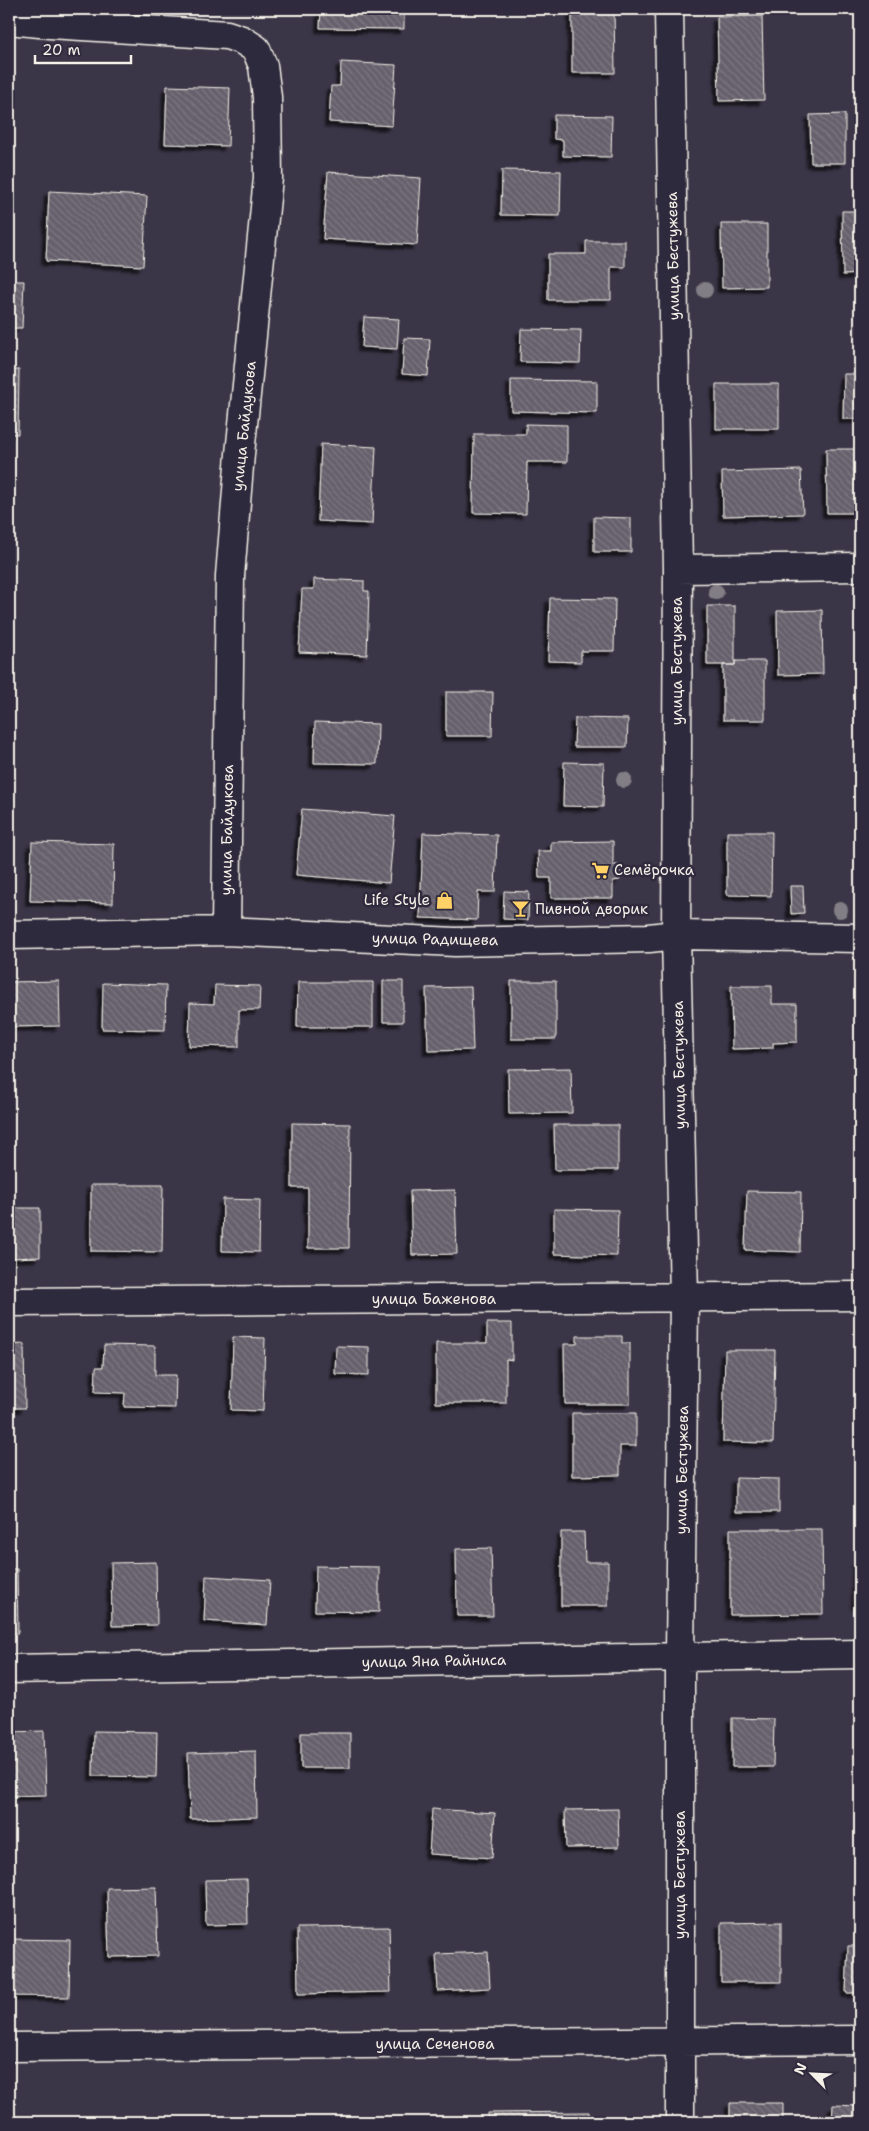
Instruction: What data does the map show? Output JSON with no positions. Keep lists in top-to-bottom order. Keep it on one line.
{"streets":{"street":["улица Бестужева","улица Байдукова","улица Радищева","улица Баженова","улица Яна Райниса","улица Сеченова"]},"crossings":[["улица Бестужева","улица Радищева"],["улица Бестужева","улица Баженова"],["улица Бестужева","улица Яна Райниса"],["улица Бестужева","улица Сеченова"],["улица Байдукова","улица Радищева"]],"places":{"supermarket":["Семёрочка"],"shop":["Life Style"],"bar":["Пивной дворик"]},"scale_bar":"20 m","north":"top left"}
